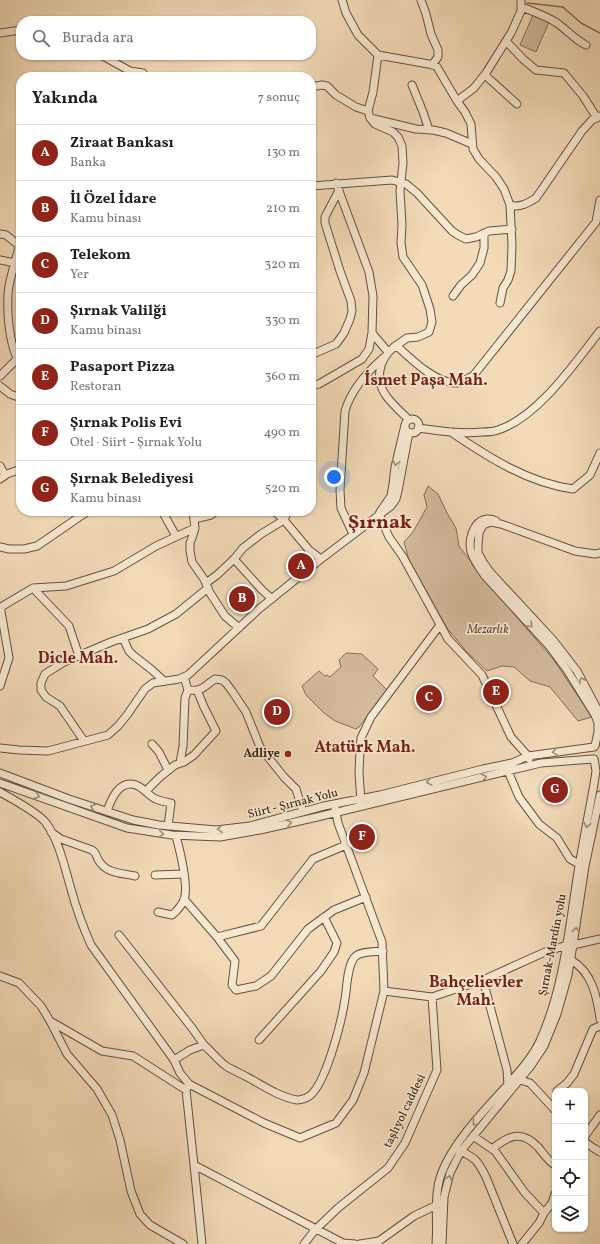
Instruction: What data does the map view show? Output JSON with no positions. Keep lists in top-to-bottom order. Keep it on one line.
{"streets":{"street":["Siirt - Şırnak Yolu","Şırnak-Mardin yolu","taşlıyol caddesi"]},"crossings":[["Siirt - Şırnak Yolu","Şırnak-Mardin yolu"]],"districts":["İsmet Paşa Mah.","Şırnak","Dicle Mah.","Atatürk Mah.","Bahçelievler Mah."],"parks":["Mezarlık"],"places":["Adliye"],"page":{"search":"Burada ara","heading":["Yakında","7 sonuç"],"list":[{"mark":"A","name":"Ziraat Bankası","note":"Banka","value":"130 m"},{"mark":"B","name":"İl Özel İdare","note":"Kamu binası","value":"210 m"},{"mark":"C","name":"Telekom","note":"Yer","value":"320 m"},{"mark":"D","name":"Şırnak Valilği","note":"Kamu binası","value":"330 m"},{"mark":"E","name":"Pasaport Pizza","note":"Restoran","value":"360 m"},{"mark":"F","name":"Şırnak Polis Evi","note":"Otel · Siirt - Şırnak Yolu","value":"490 m"},{"mark":"G","name":"Şırnak Belediyesi","note":"Kamu binası","value":"520 m"}],"pins":["A","B","E","C","D","G","F"],"map_buttons":["+","−"]}}
